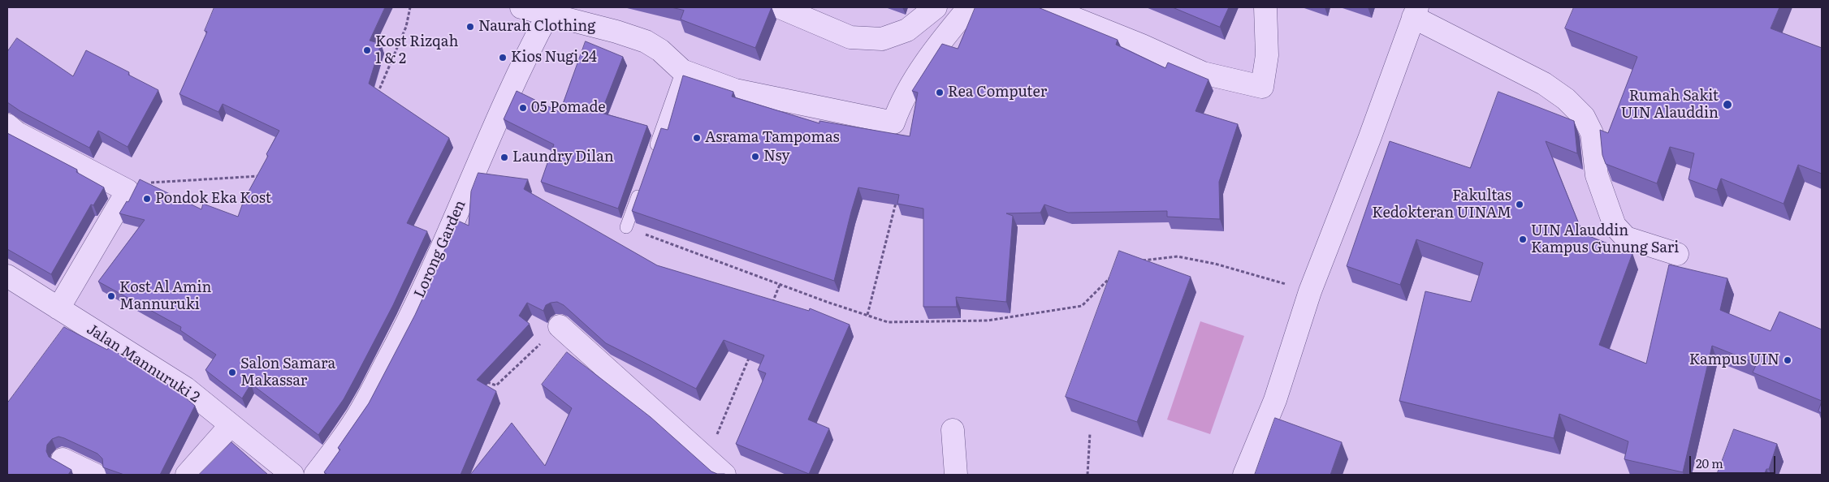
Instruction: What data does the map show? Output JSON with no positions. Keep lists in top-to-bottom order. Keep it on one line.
{"streets":{"street":["Lorong Garden","Jalan Mannuruki 2"]},"places":["Naurah Clothing","Kost Rizqah 1 & 2","Kios Nugi 24","Rea Computer","Rumah Sakit UIN Alauddin","05 Pomade","Asrama Tampomas","Nsy","Laundry Dilan","Pondok Eka Kost","Fakultas Kedokteran UINAM","UIN Alauddin Kampus Gunung Sari","Kost Al Amin Mannuruki","Kampus UIN","Salon Samara Makassar"],"scale_bar":"20 m"}
